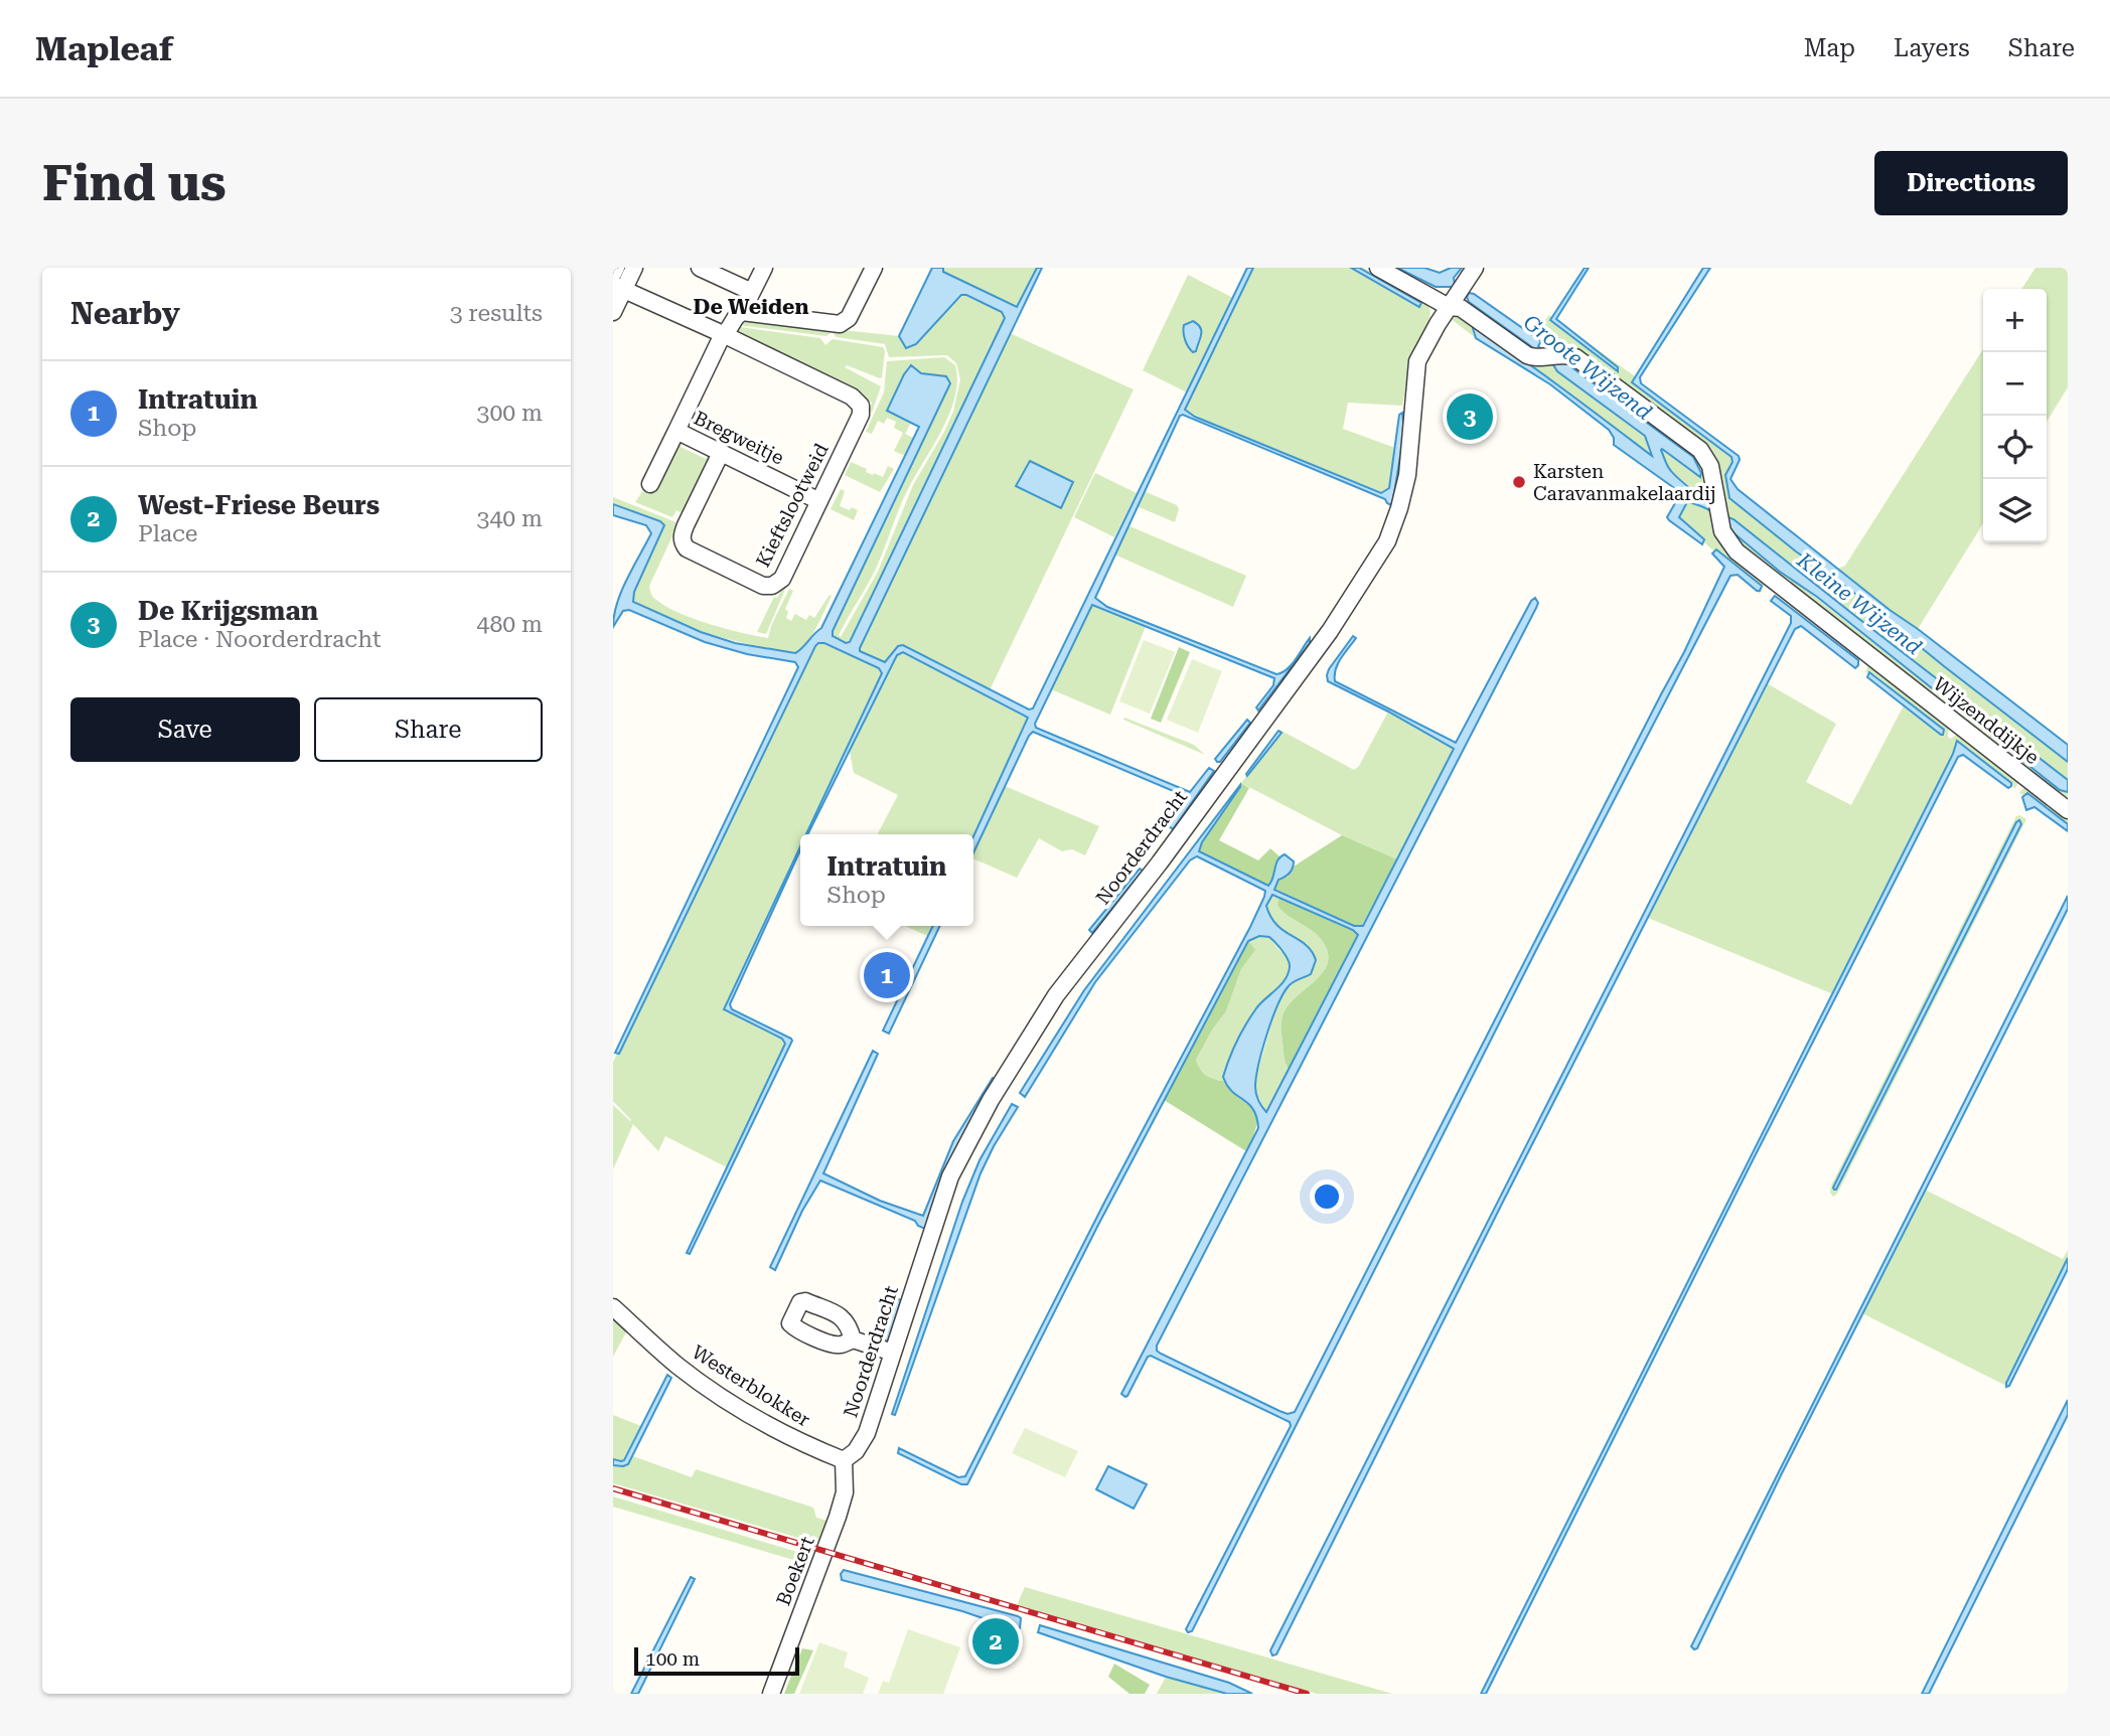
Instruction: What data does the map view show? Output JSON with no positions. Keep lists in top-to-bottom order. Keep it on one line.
{"streets":{"street":["Bregweitje","Kieftslootweid","Wijzenddijkje","Noorderdracht","Westerblokker","Boekert"]},"crossings":[["Bregweitje","Kieftslootweid"],["Wijzenddijkje","Noorderdracht"],["Noorderdracht","Westerblokker"],["Noorderdracht","Boekert"],["Westerblokker","Boekert"]],"districts":["De Weiden"],"water":["Groote Wijzend","Kleine Wijzend"],"places":["Karsten Caravanmakelaardij"],"scale_bar":"100 m","page":{"header":"Mapleaf","nav":["Map","Layers","Share"],"buttons":["Directions",["Save","Share"]],"title":"Find us","heading":["Nearby","3 results"],"map_buttons":["+","−"],"list":[{"mark":"1","name":"Intratuin","note":"Shop","value":"300 m"},{"mark":"2","name":"West-Friese Beurs","note":"Place","value":"340 m"},{"mark":"3","name":"De Krijgsman","note":"Place · Noorderdracht","value":"480 m"}],"pins":["3","1","2"],"popup":["Intratuin","Shop"],"scale":"100 m"}}
